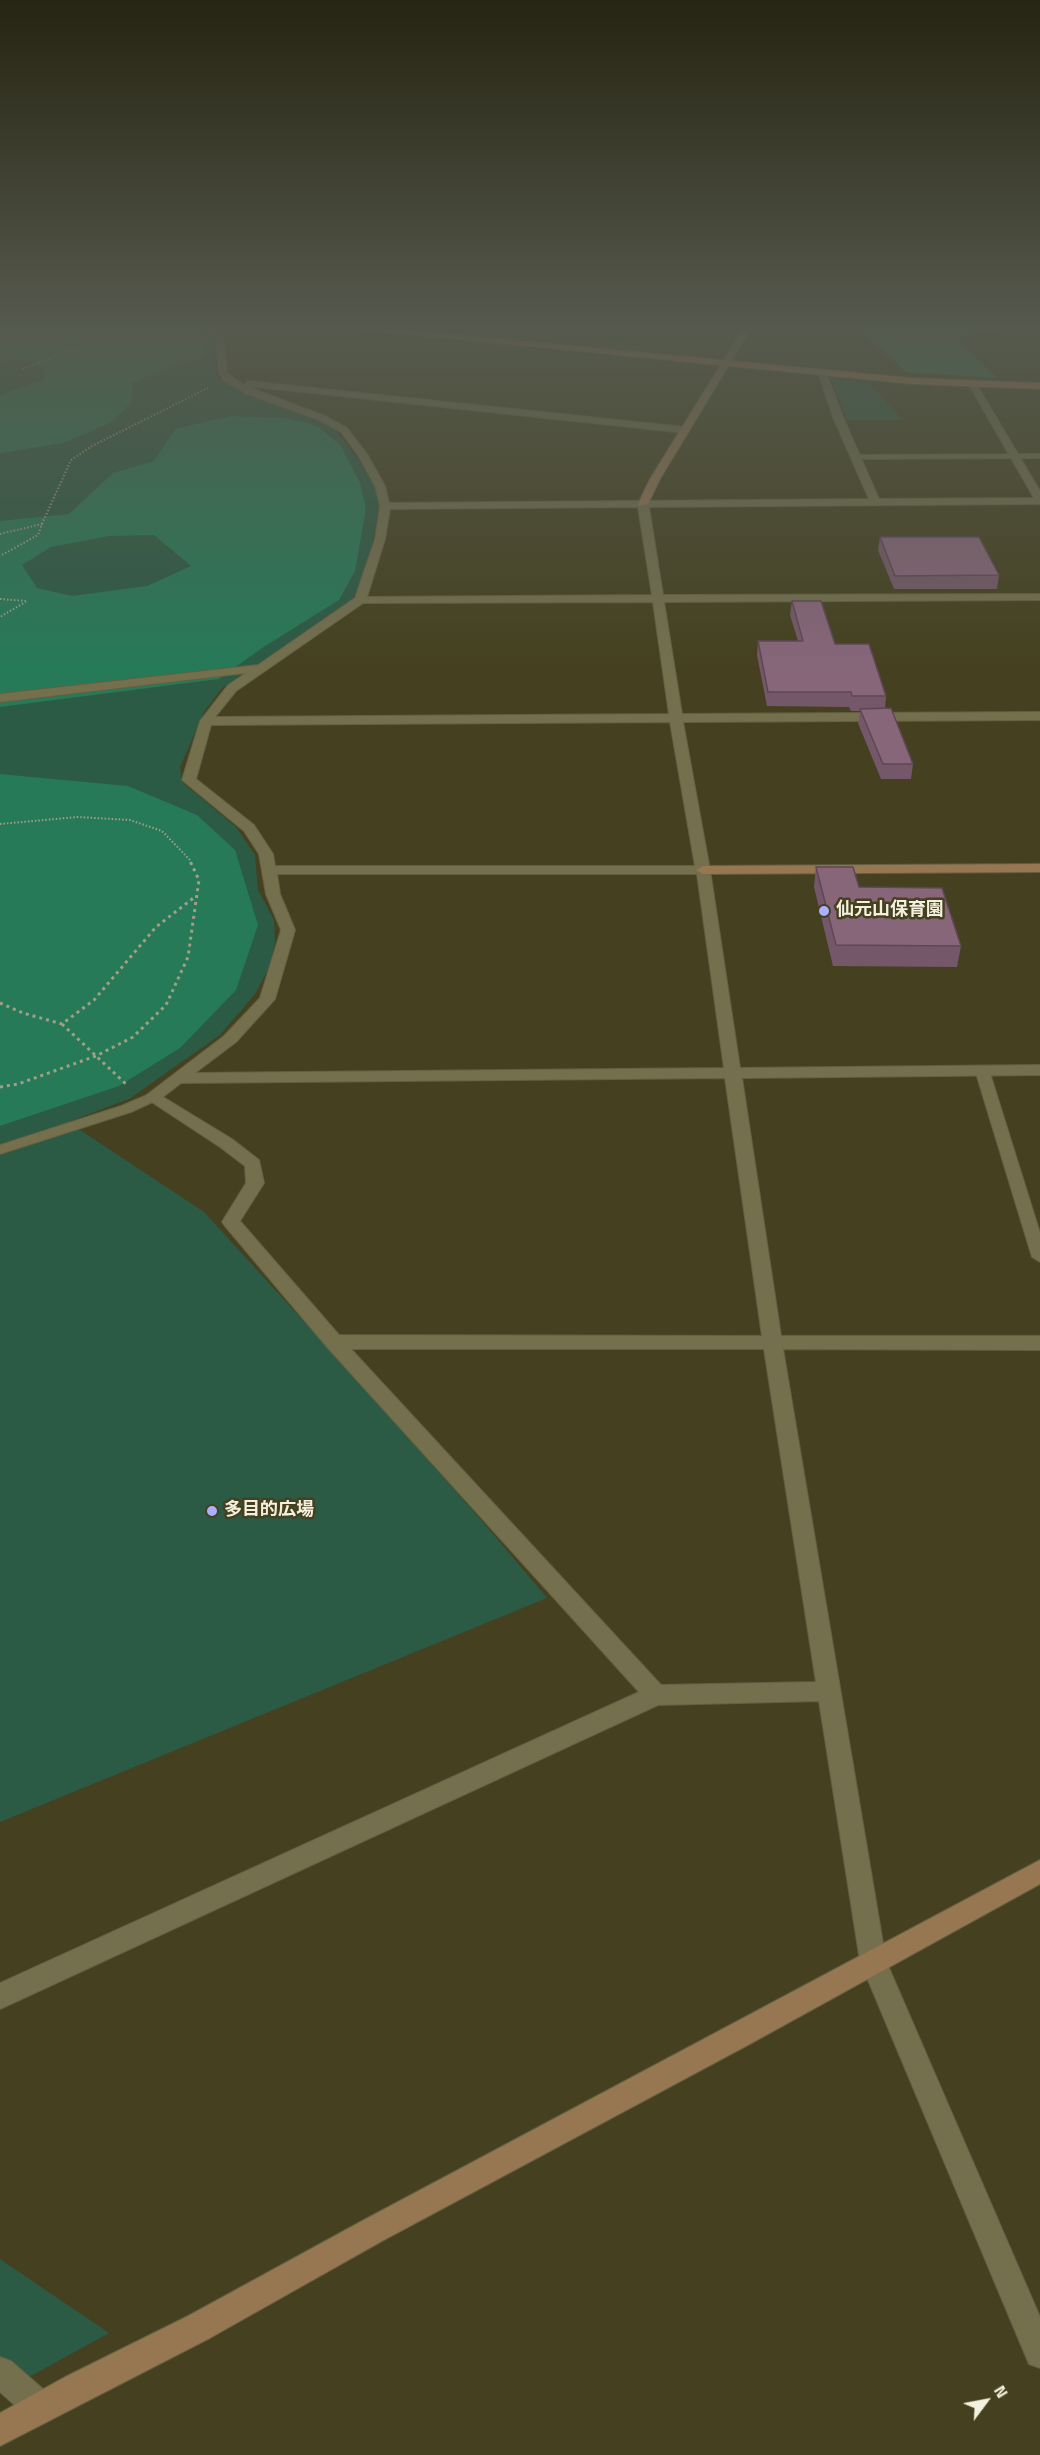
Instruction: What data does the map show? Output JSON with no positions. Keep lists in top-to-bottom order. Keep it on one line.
{"places":["仙元山保育園","多目的広場"],"north":"top right"}
